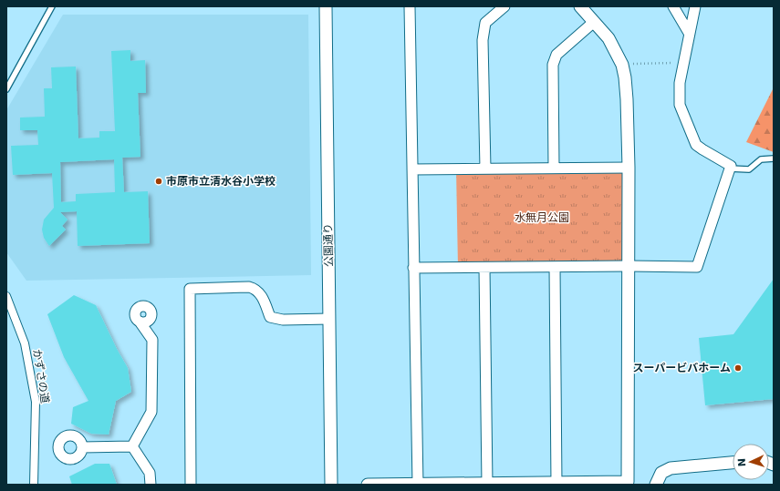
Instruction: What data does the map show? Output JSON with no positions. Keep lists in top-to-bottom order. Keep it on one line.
{"streets":{"street":["公園通り","かずさの道"]},"parks":["水無月公園"],"places":["市原市立清水谷小学校","スーパービバホーム"],"north":"left"}
